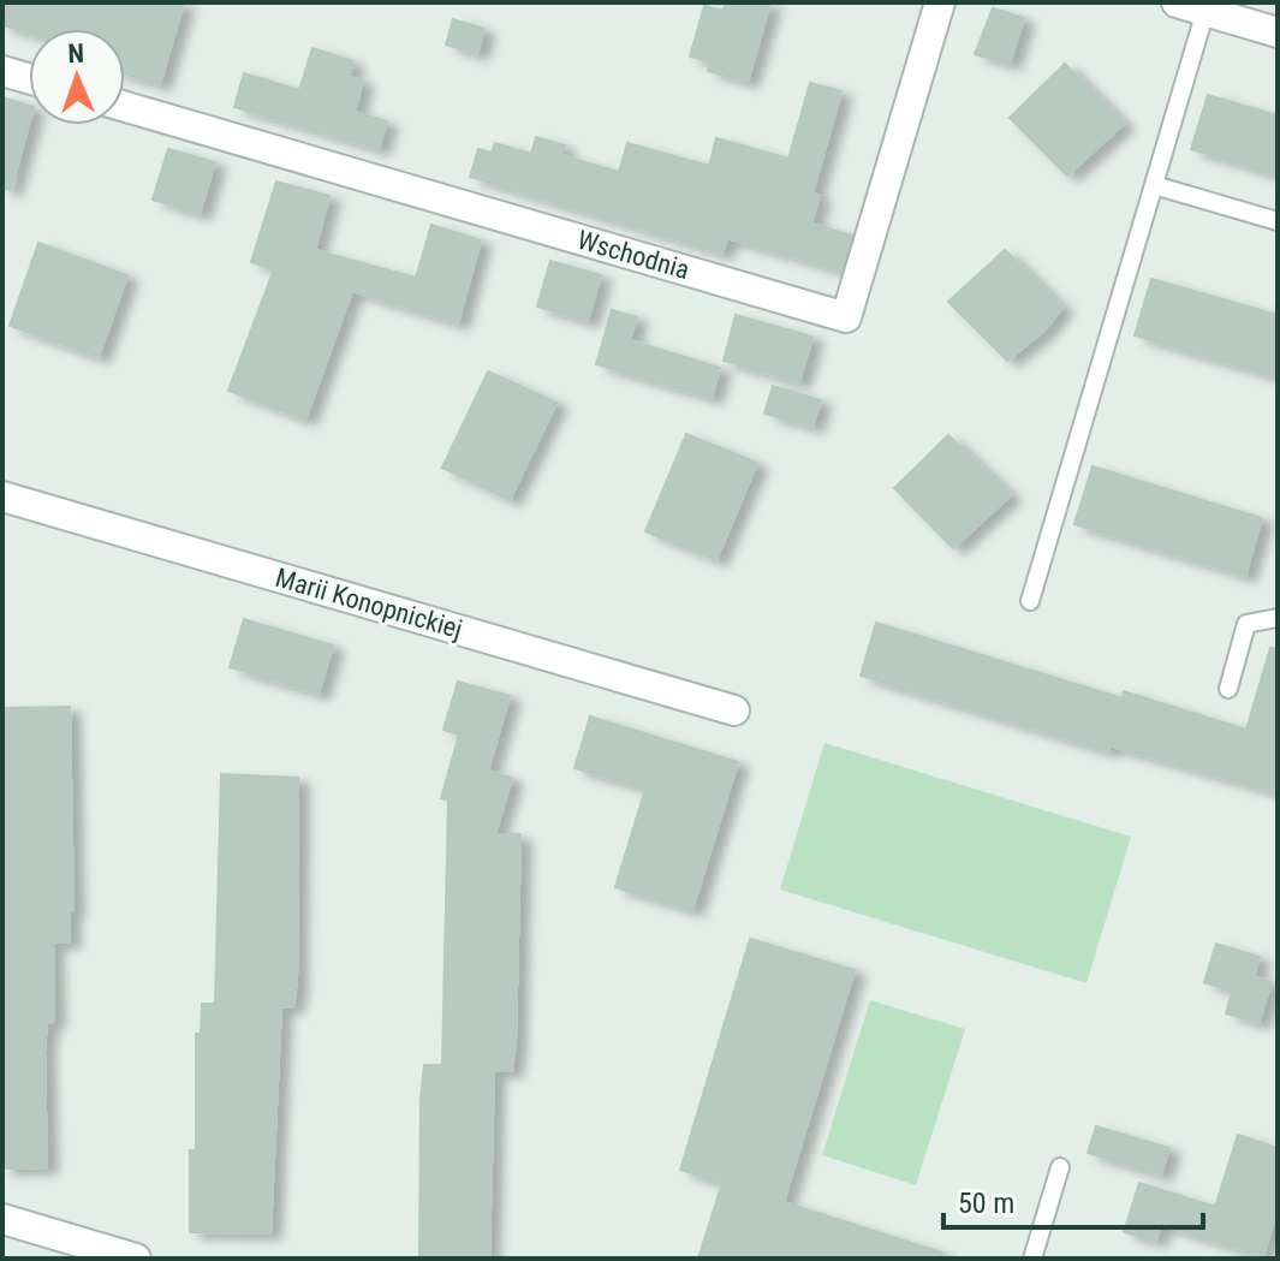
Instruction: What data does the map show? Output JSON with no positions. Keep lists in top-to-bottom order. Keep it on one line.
{"streets":{"street":["Wschodnia","Marii Konopnickiej"]},"scale_bar":"50 m","north":"top"}
